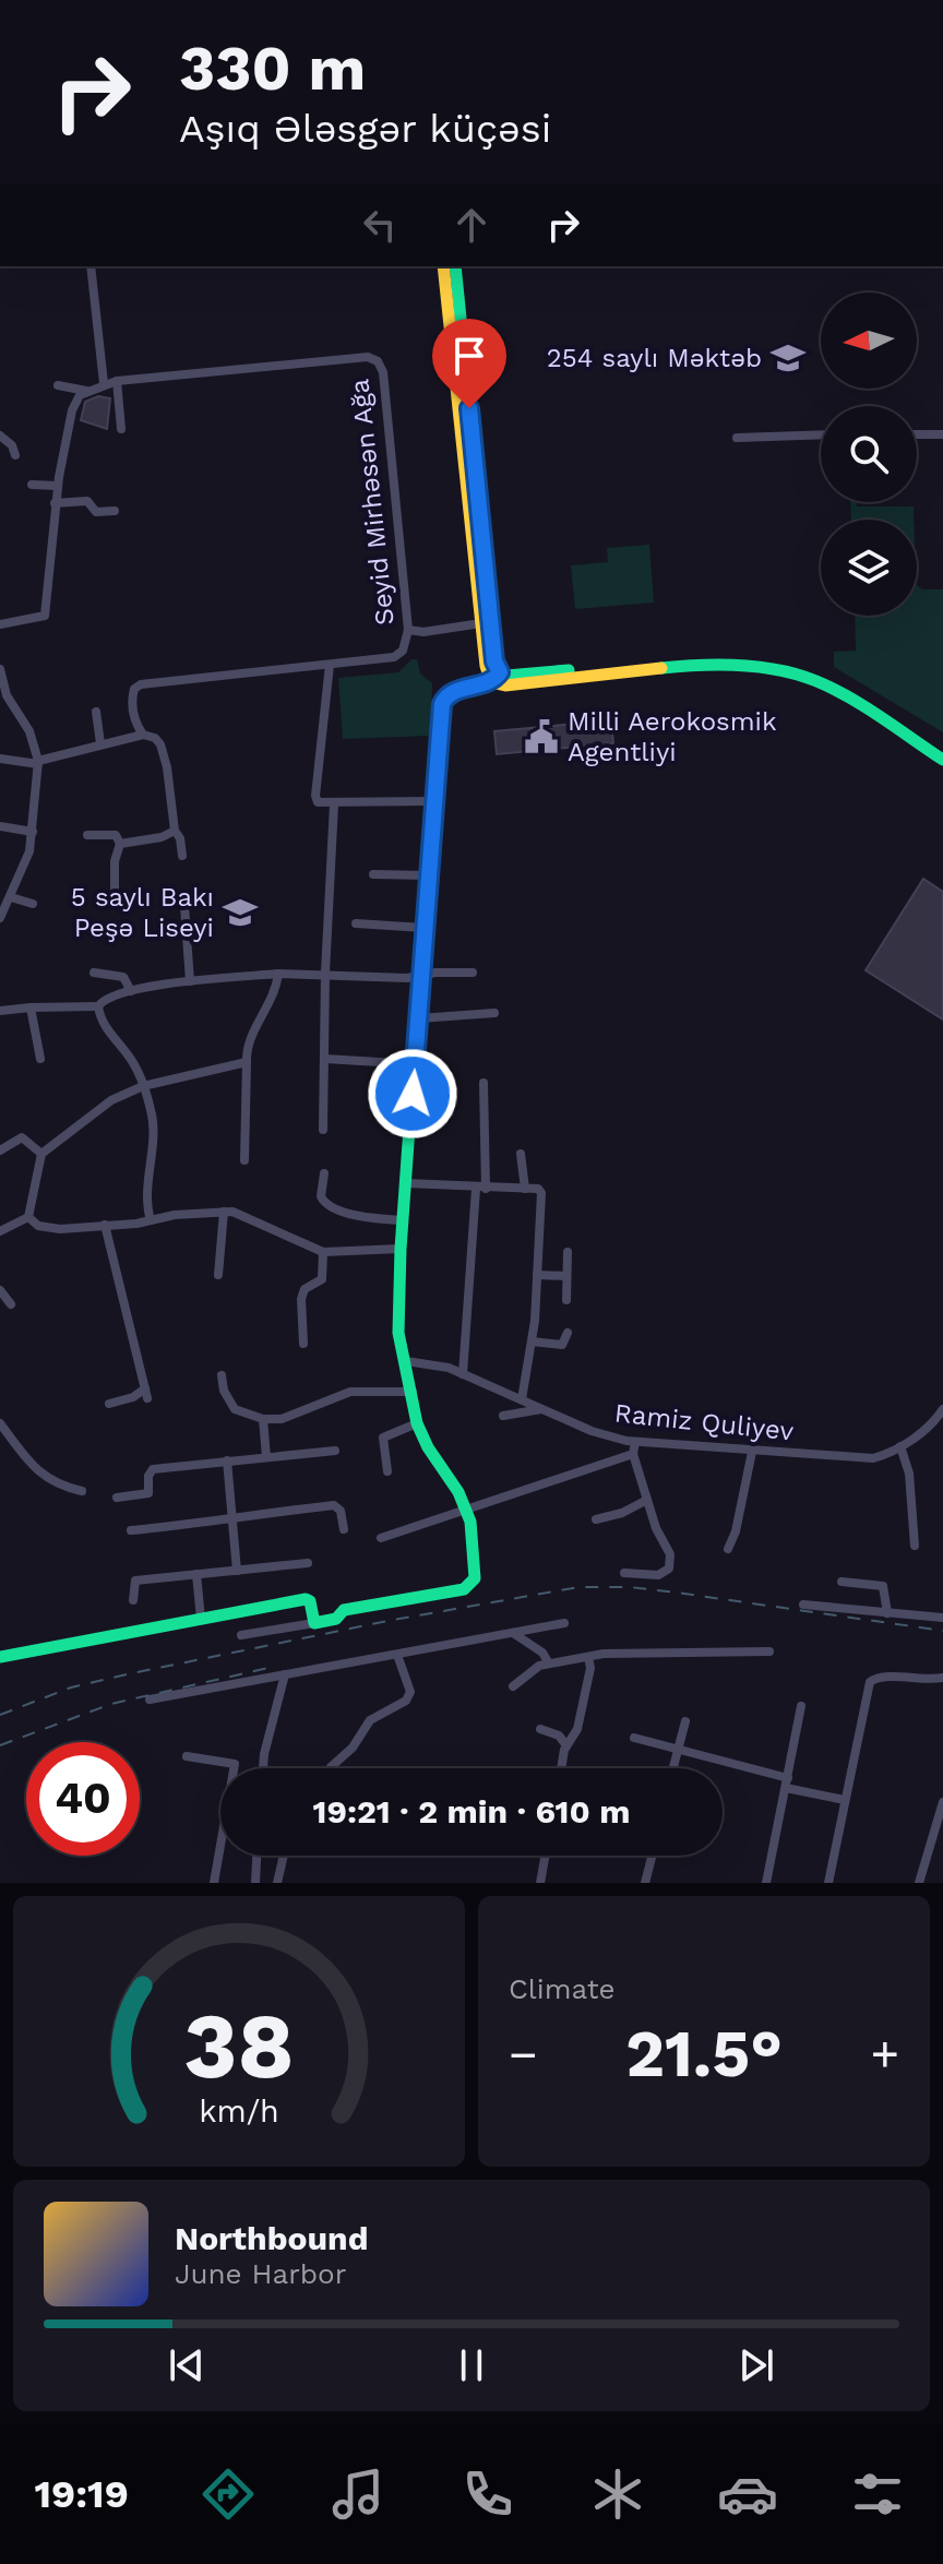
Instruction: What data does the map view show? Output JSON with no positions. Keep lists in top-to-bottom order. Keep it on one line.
{"streets":{"street":["Seyid Mirhəsən Ağa","Ramiz Quliyev"]},"places":{"school or university":["254 saylı Məktəb","5 saylı Bakı Peşə Liseyi"],"public building":["Milli Aerokosmik Agentliyi"]},"north":"left","page":{"turn":["330 m","Aşıq Ələsgər küçəsi"],"limit":"40","trip":"19:21 · 2 min · 610 m","tile":"Climate","heat":["−","21.5°","+"],"song":["Northbound","June Harbor"],"tabs":"19:19","gauge":["38","km/h"]}}
